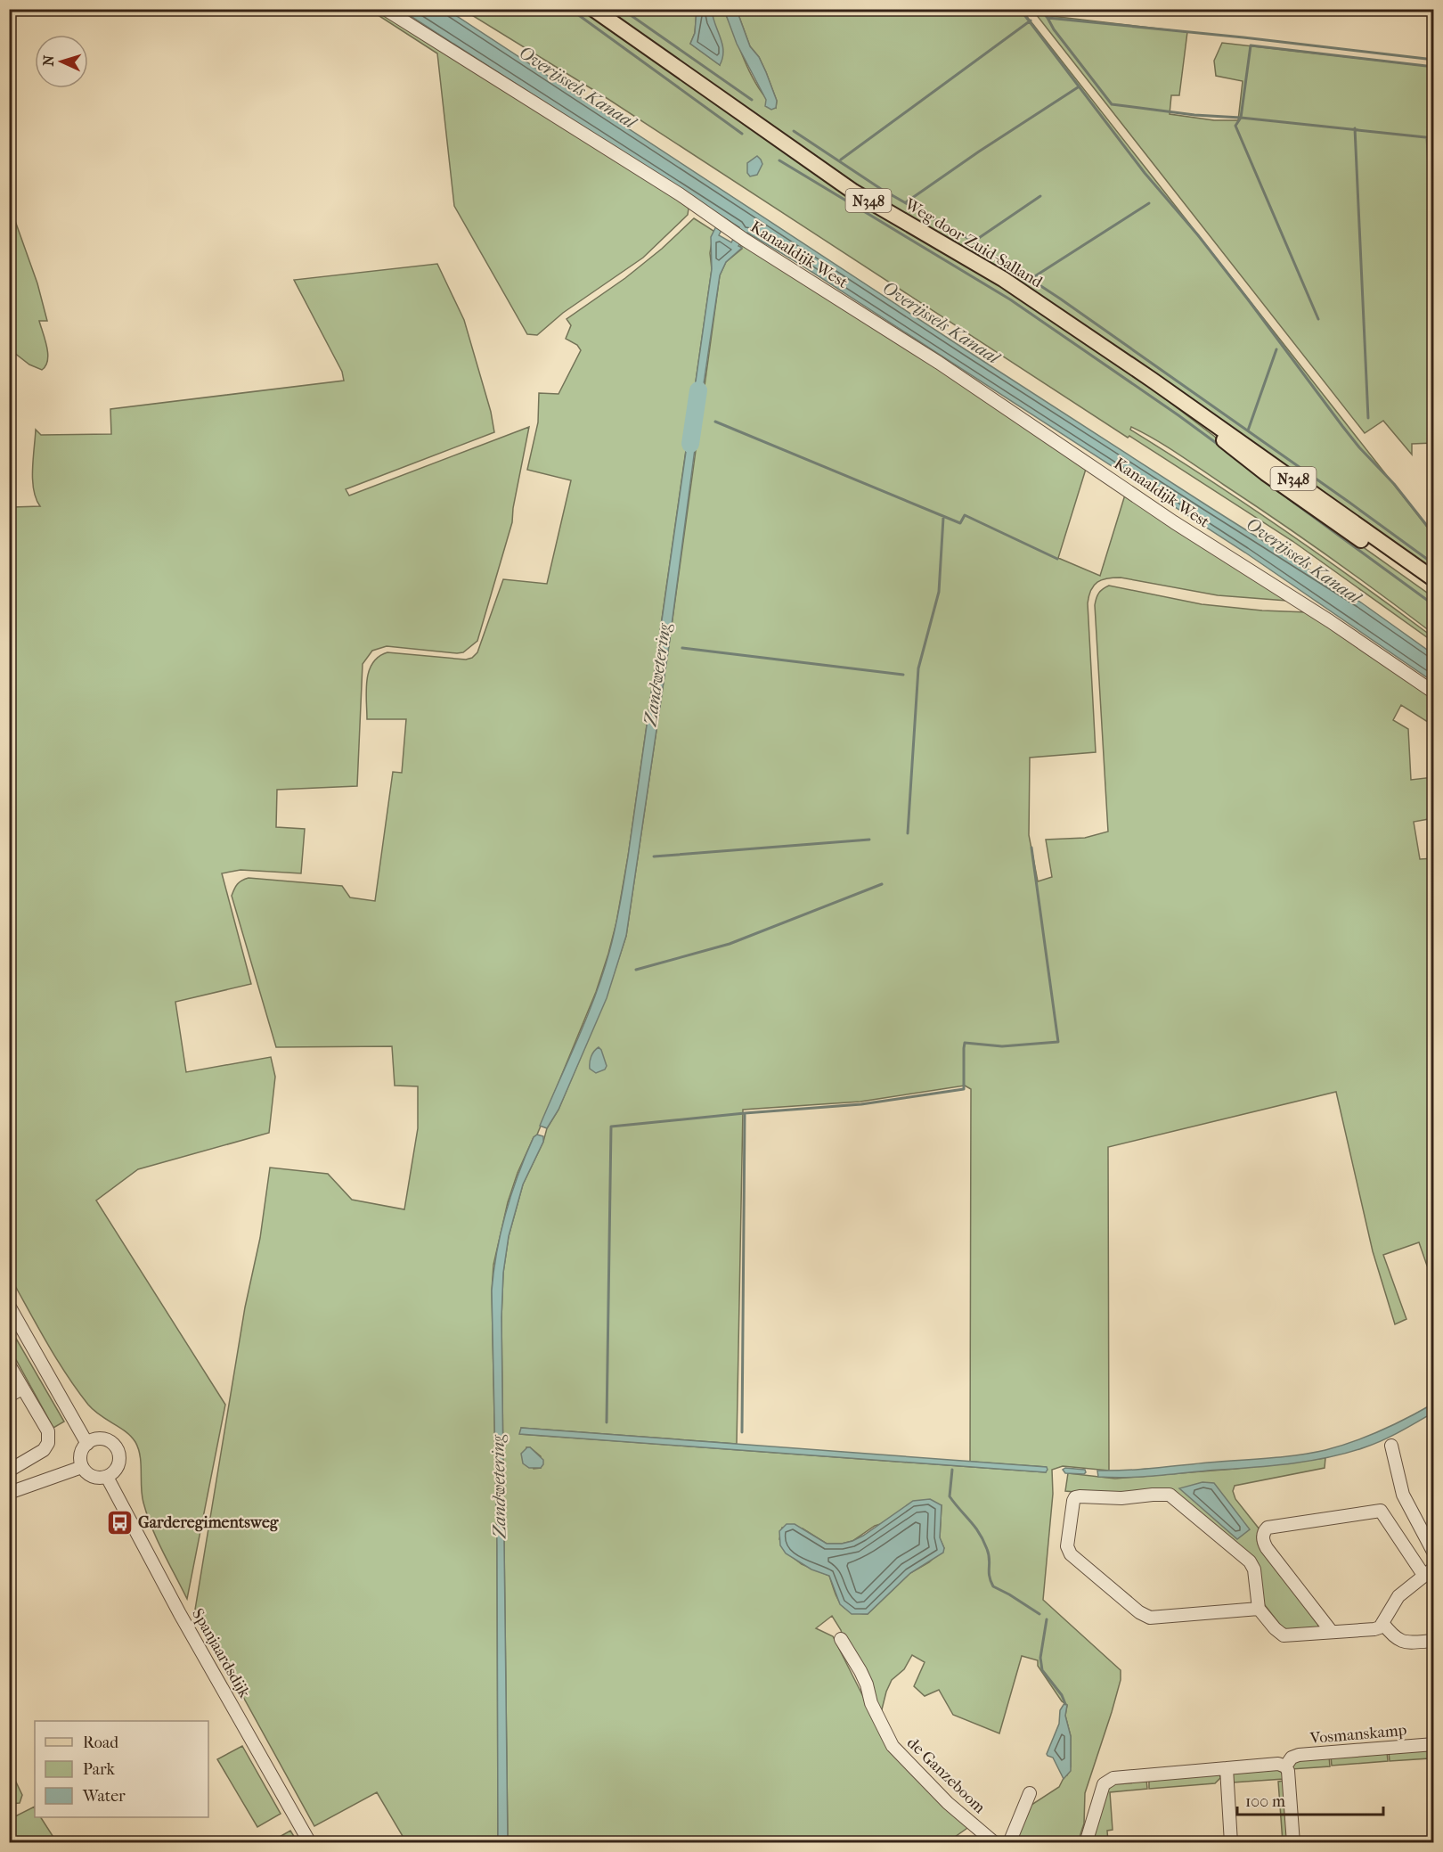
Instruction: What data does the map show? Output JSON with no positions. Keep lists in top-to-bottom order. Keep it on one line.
{"streets":{"main road":["N348","Weg door Zuid-Salland"],"street":["Kanaaldijk West","Spanjaardsdijk","Vosmanskamp","de Ganzeboom"]},"water":["Overijssels Kanaal","Zandwetering"],"places":{"bus stop":["Garderegimentsweg"]},"legend":["Road","Park","Water"],"scale_bar":"100 m","north":"left"}
